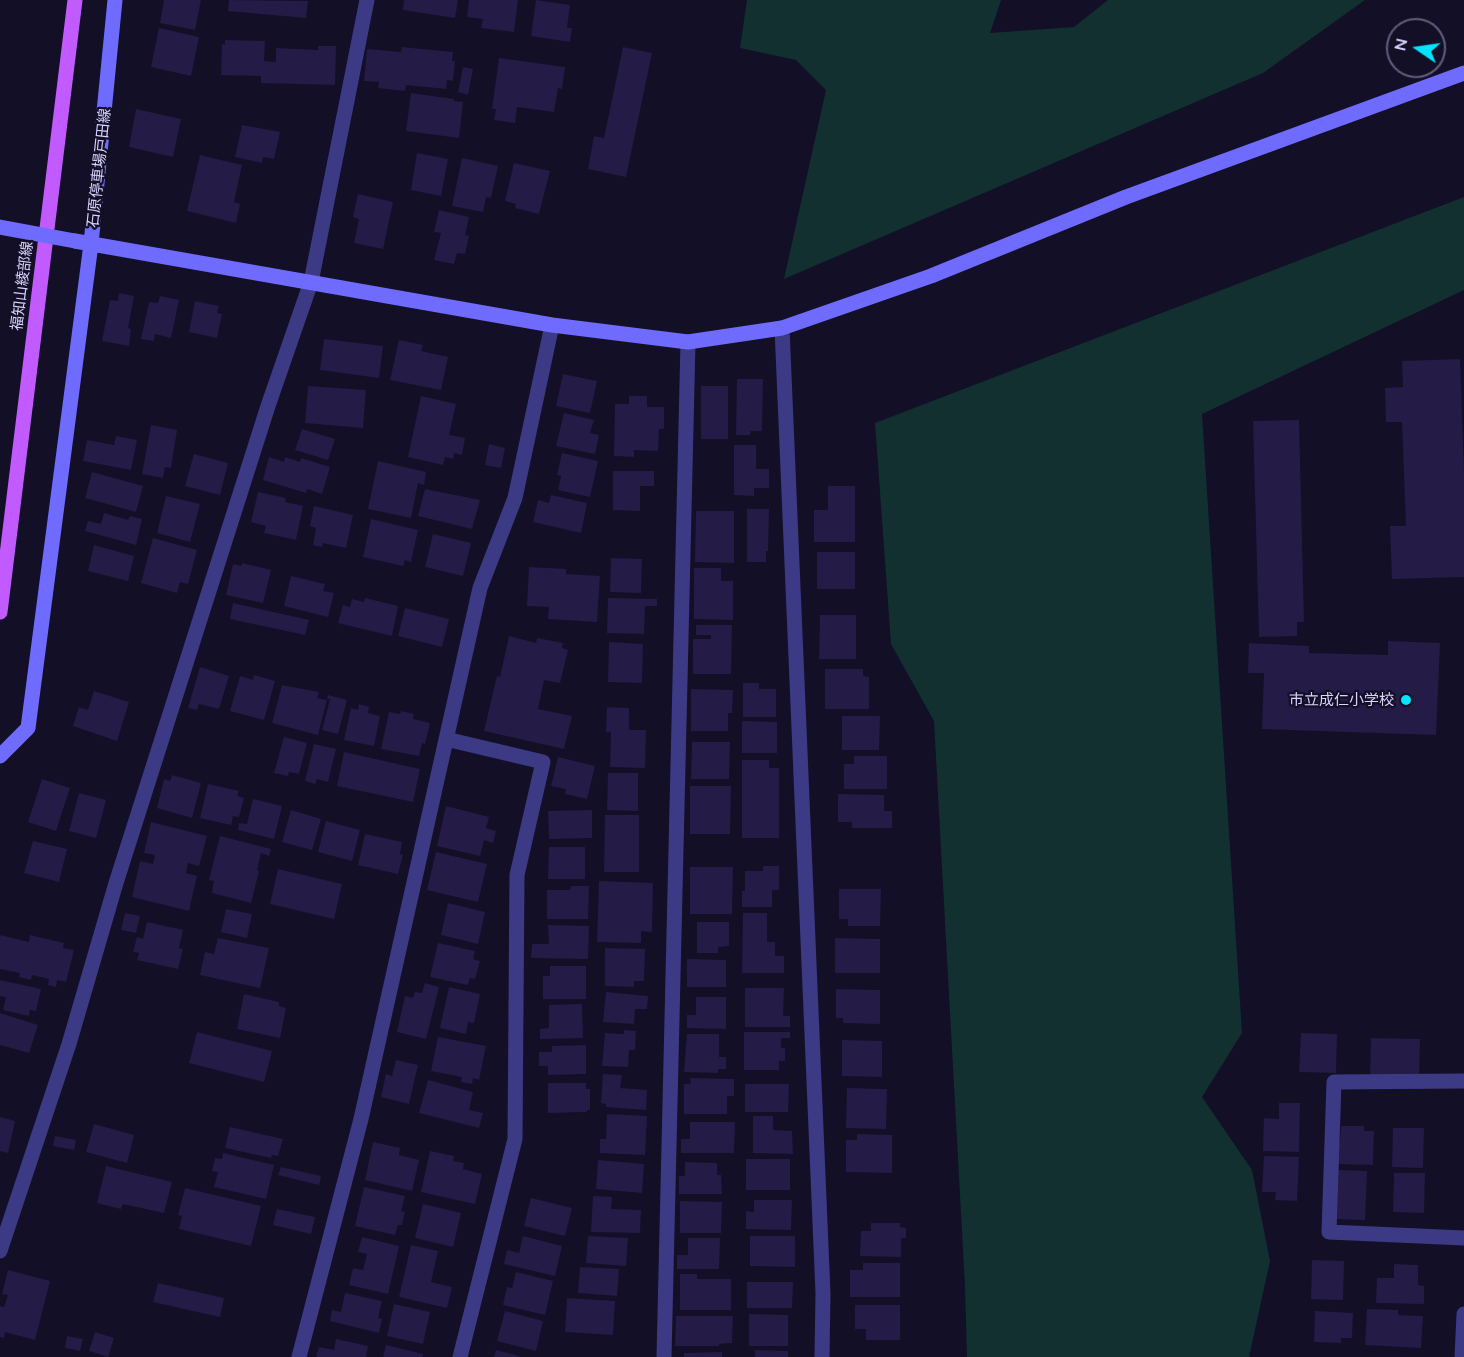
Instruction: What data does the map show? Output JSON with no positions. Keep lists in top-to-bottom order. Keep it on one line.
{"streets":{"main road":["福知山綾部線"],"street":["石原停車場戸田線"]},"places":["市立成仁小学校"],"north":"left"}
